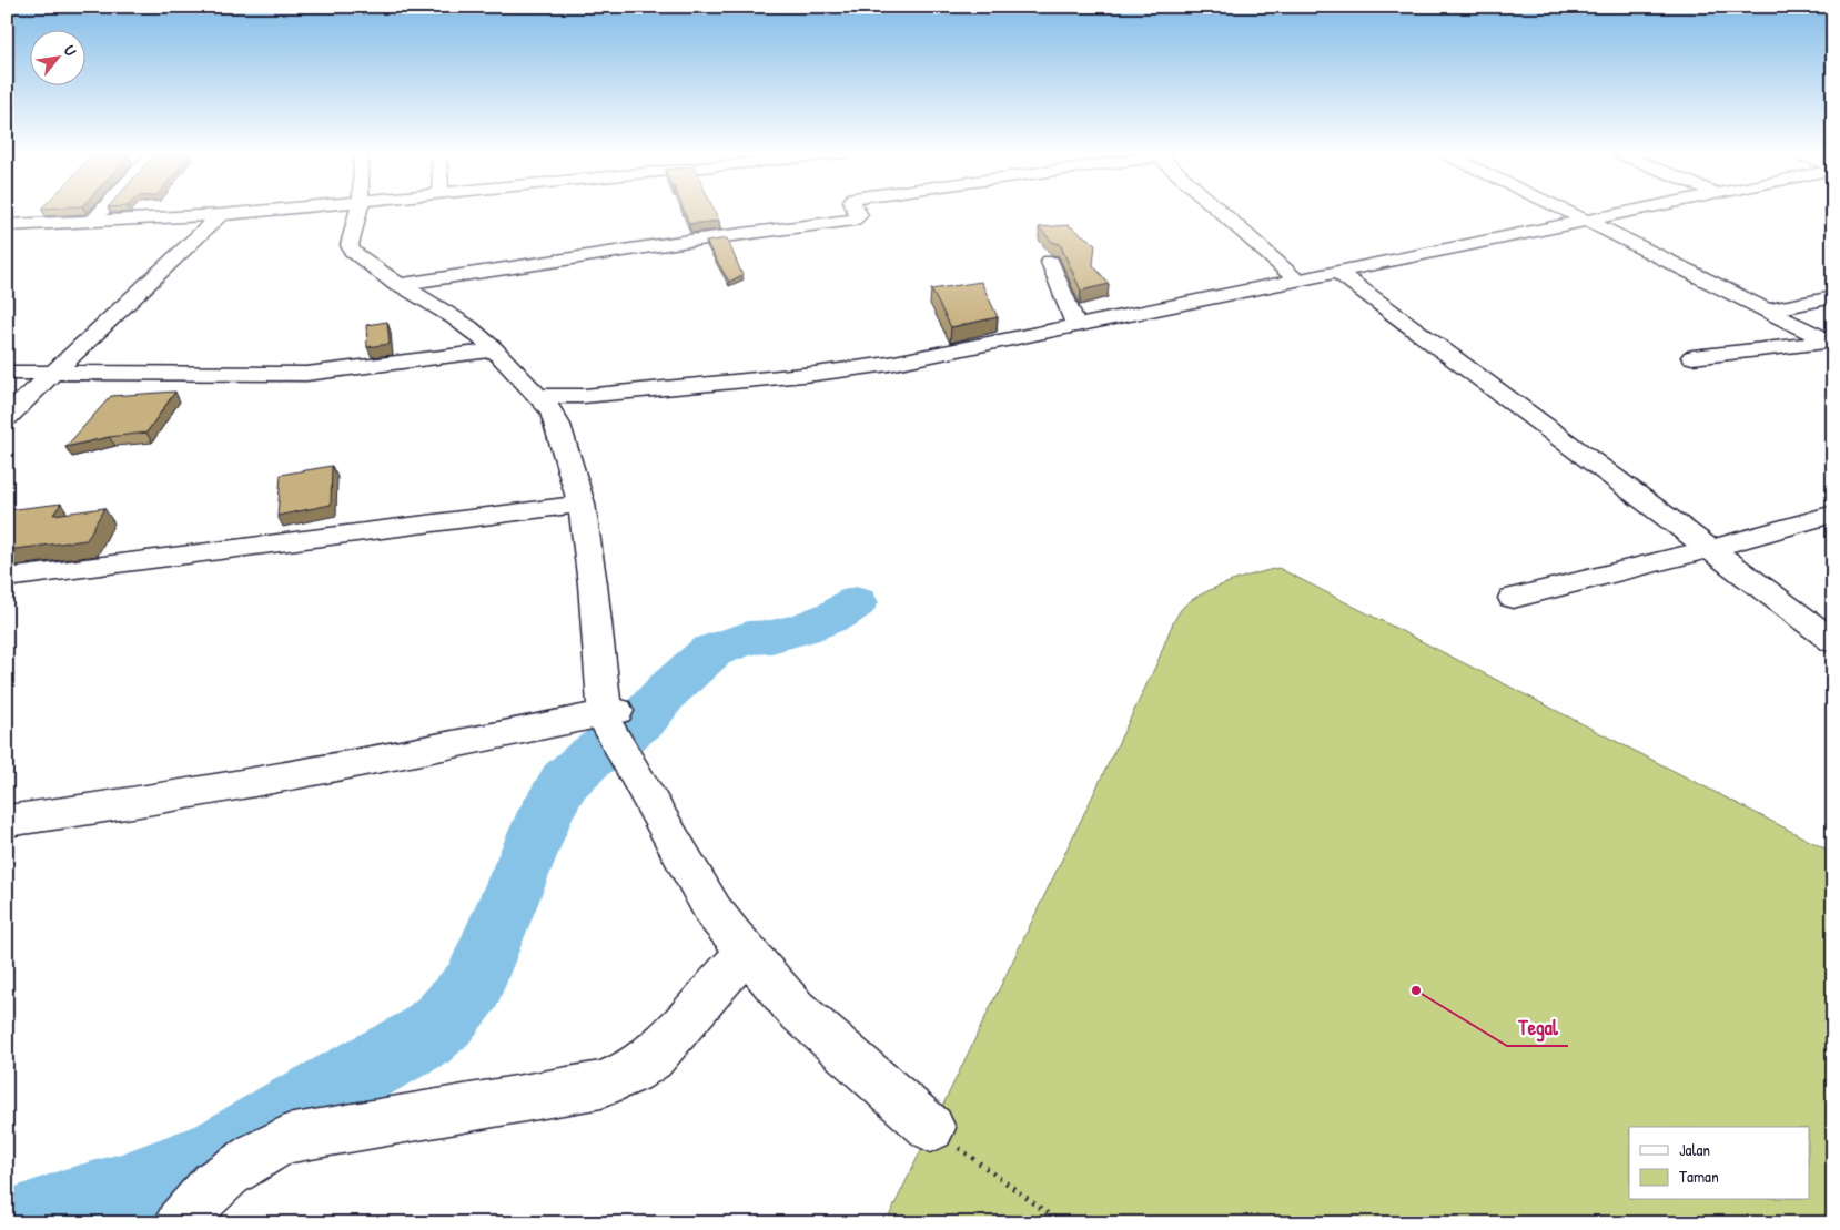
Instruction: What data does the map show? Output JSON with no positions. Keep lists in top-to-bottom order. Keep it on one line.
{"places":["Tegal"],"legend":["Jalan","Taman"],"north":"top right"}
